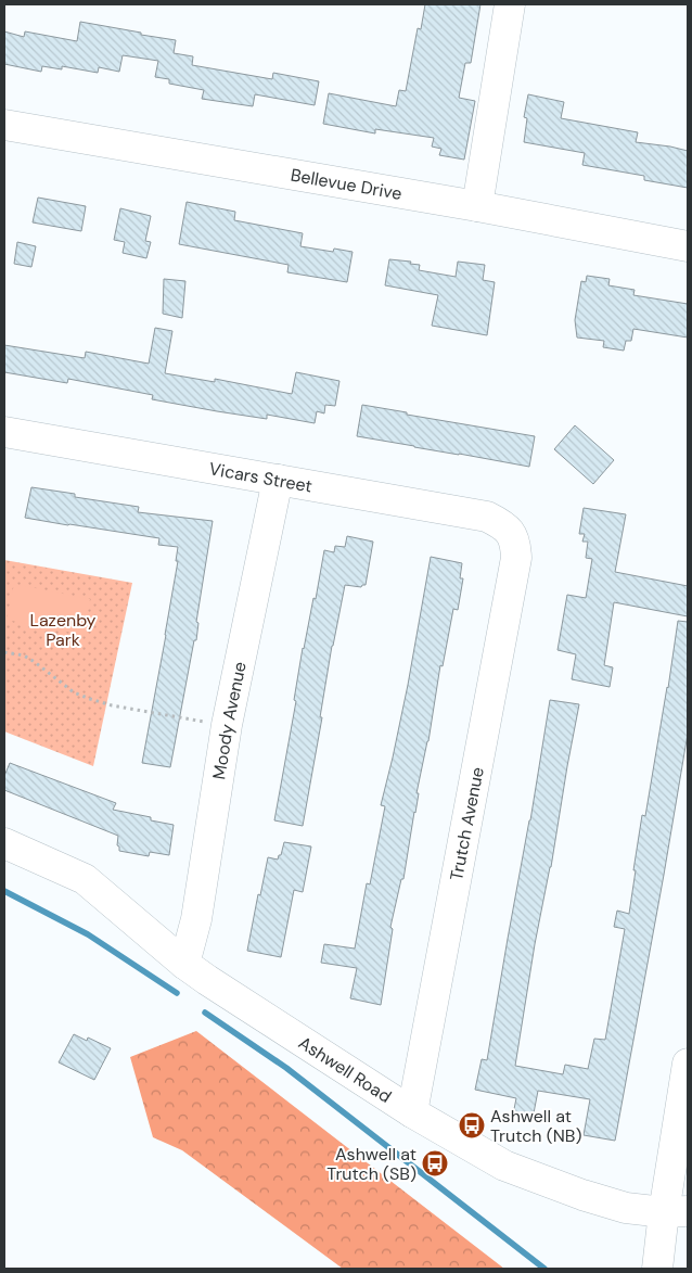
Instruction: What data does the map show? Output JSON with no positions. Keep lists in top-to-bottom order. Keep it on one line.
{"streets":{"street":["Bellevue Drive","Vicars Street","Moody Avenue","Trutch Avenue","Ashwell Road"]},"crossings":[["Vicars Street","Moody Avenue"],["Vicars Street","Trutch Avenue"],["Moody Avenue","Ashwell Road"],["Trutch Avenue","Ashwell Road"]],"parks":["Lazenby Park"],"places":{"bus stop":["Ashwell at Trutch (NB)","Ashwell at Trutch (SB)"]}}
